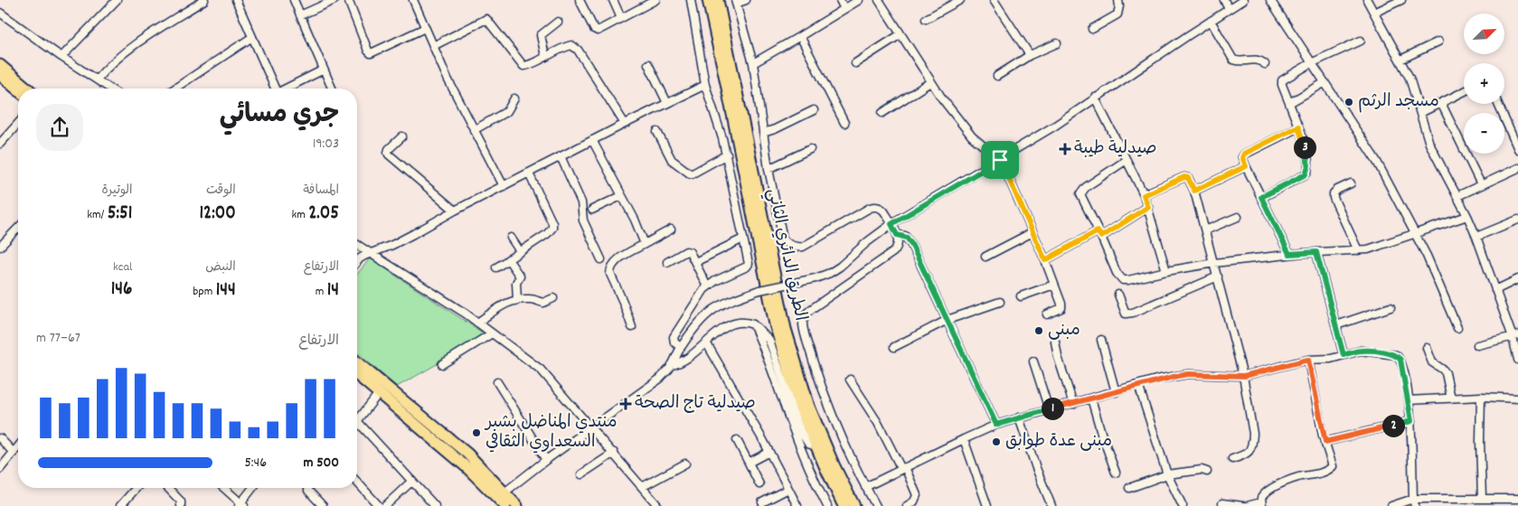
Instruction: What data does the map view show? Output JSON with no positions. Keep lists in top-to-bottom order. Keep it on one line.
{"streets":{"highway":["الطريق الدائري الثاني"]},"places":{"other":["مسجد الرثم","مبنى","منتدي المناضل بشير السعداوي الثقافي","مبنى عدة طوابق"],"health":["صيدلية طيبة","صيدلية تاج الصحة"]},"north":"top right","page":{"map_buttons":["+","−"],"heading":["جري مسائي","19:03"],"pins":["3","1","2"],"stats":[["المسافة","2.05 km"],["الوقت","12:00"],["الوتيرة","5:51 /km"],["الارتفاع","14 m"],["النبض","144 bpm"],["kcal","146"]],"chart":["الارتفاع","67–77 m"],"list":[{"name":"500 m","note":"5:46"}]}}
